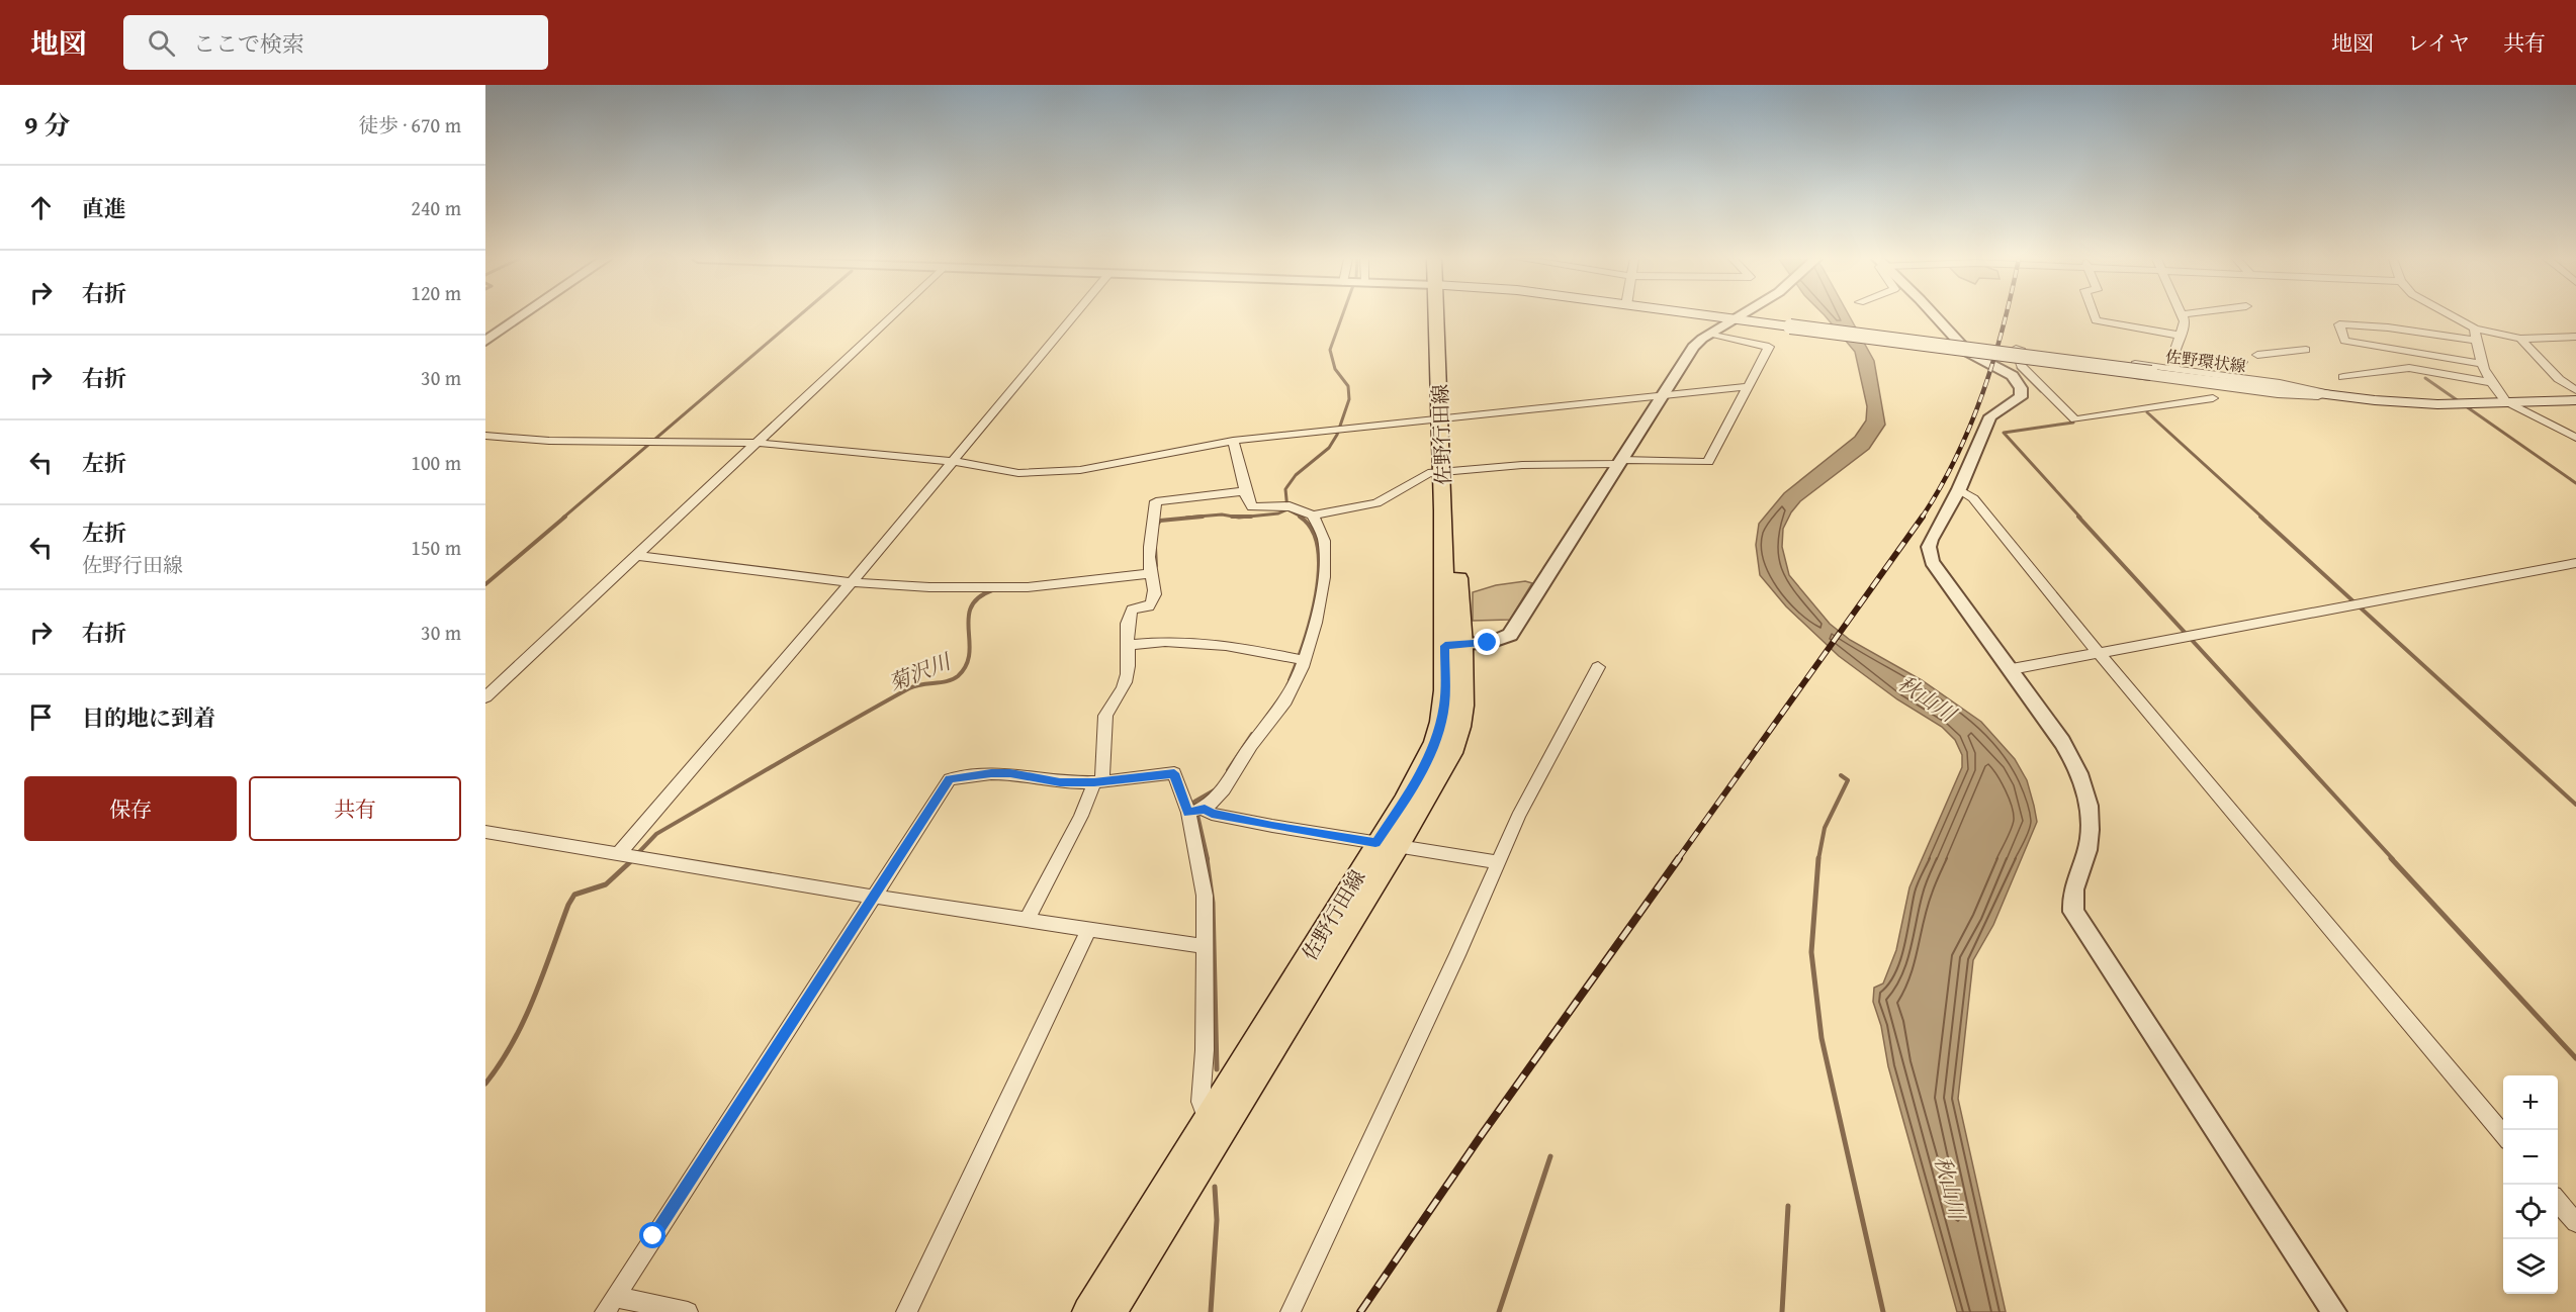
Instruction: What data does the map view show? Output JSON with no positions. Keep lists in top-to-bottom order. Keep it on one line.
{"streets":{"main road":["佐野環状線","佐野行田線"]},"water":["菊沢川","秋山川"],"page":{"header":"地図","search":"ここで検索","nav":["地図","レイヤ","共有"],"heading":["9 分","徒歩 · 670 m"],"list":[["直進","240 m"],["右折","120 m"],["右折","30 m"],["左折","100 m"],["左折","佐野行田線","150 m"],["右折","30 m"],"目的地に到着"],"buttons":["保存","共有"],"map_buttons":["+","−"]}}
